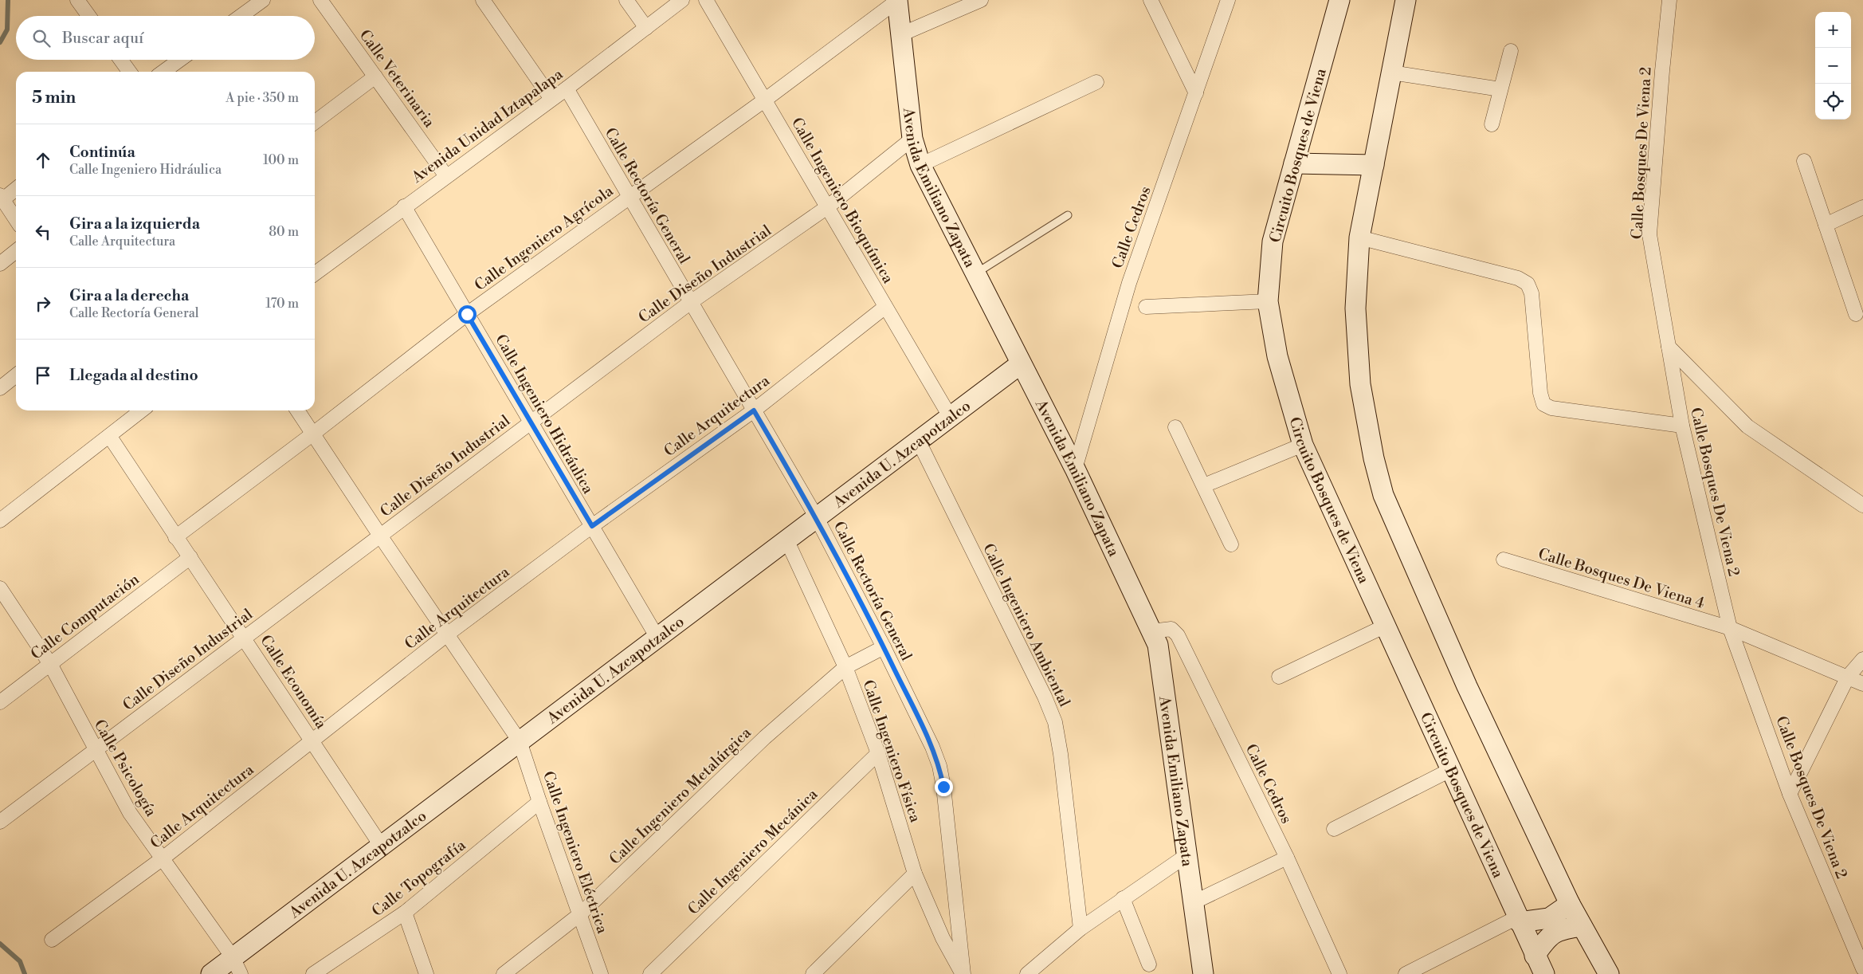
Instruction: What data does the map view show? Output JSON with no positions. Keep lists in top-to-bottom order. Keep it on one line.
{"streets":{"main road":["Circuito Bosques de Viena","Avenida Emiliano Zapata","Avenida U. Azcapotzalco"],"street":["Calle Veterinaria","Avenida Unidad Iztapalapa","Calle Bosques De Viena 2","Calle Rectoría General","Calle Ingeniero Bioquímica","Calle Cedros","Calle Ingeniero Agrícola","Calle Diseño Industrial","Calle Ingeniero Hidráulica","Calle Arquitectura","Calle Bosques De Viena 4","Calle Computación","Calle Ingeniero Ambiental","Calle Economía","Calle Ingeniero Física","Calle Psicología","Calle Ingeniero Metalúrgica","Calle Ingeniero Mecánica","Calle Ingeniero Eléctrica","Calle Topografía"]},"crossings":[["Calle Veterinaria","Avenida Unidad Iztapalapa"],["Avenida Unidad Iztapalapa","Calle Rectoría General"],["Avenida Unidad Iztapalapa","Calle Ingeniero Hidráulica"],["Calle Bosques De Viena 2","Calle Bosques De Viena 4"],["Avenida Emiliano Zapata","Calle Cedros"],["Avenida Emiliano Zapata","Calle Ingeniero Agrícola"],["Avenida Emiliano Zapata","Calle Diseño Industrial"],["Avenida Emiliano Zapata","Avenida U. Azcapotzalco"],["Calle Rectoría General","Calle Ingeniero Agrícola"],["Calle Rectoría General","Calle Diseño Industrial"],["Calle Rectoría General","Calle Arquitectura"],["Calle Rectoría General","Avenida U. Azcapotzalco"],["Calle Rectoría General","Calle Ingeniero Física"],["Calle Rectoría General","Calle Ingeniero Metalúrgica"],["Calle Ingeniero Bioquímica","Calle Ingeniero Agrícola"],["Calle Ingeniero Bioquímica","Calle Diseño Industrial"],["Calle Ingeniero Bioquímica","Calle Arquitectura"],["Calle Ingeniero Bioquímica","Avenida U. Azcapotzalco"],["Calle Ingeniero Agrícola","Calle Ingeniero Hidráulica"],["Calle Ingeniero Agrícola","Calle Economía"],["Calle Ingeniero Agrícola","Calle Ingeniero Eléctrica"],["Calle Diseño Industrial","Calle Ingeniero Hidráulica"],["Calle Diseño Industrial","Calle Economía"],["Calle Diseño Industrial","Calle Psicología"],["Calle Diseño Industrial","Calle Ingeniero Eléctrica"],["Calle Ingeniero Hidráulica","Calle Arquitectura"],["Calle Ingeniero Hidráulica","Avenida U. Azcapotzalco"],["Calle Arquitectura","Calle Economía"],["Calle Arquitectura","Calle Psicología"],["Calle Arquitectura","Calle Ingeniero Eléctrica"],["Avenida U. Azcapotzalco","Calle Ingeniero Ambiental"],["Avenida U. Azcapotzalco","Calle Economía"],["Avenida U. Azcapotzalco","Calle Ingeniero Física"],["Avenida U. Azcapotzalco","Calle Psicología"],["Avenida U. Azcapotzalco","Calle Ingeniero Eléctrica"],["Calle Computación","Calle Economía"],["Calle Computación","Calle Psicología"],["Calle Ingeniero Física","Calle Ingeniero Metalúrgica"],["Calle Ingeniero Física","Calle Ingeniero Mecánica"],["Calle Ingeniero Metalúrgica","Calle Ingeniero Eléctrica"],["Calle Ingeniero Eléctrica","Calle Topografía"]],"page":{"map_buttons":["+","−"],"search":"Buscar aquí","heading":["5 min","A pie · 350 m"],"list":[["Continúa","Calle Ingeniero Hidráulica","100 m"],["Gira a la izquierda","Calle Arquitectura","80 m"],["Gira a la derecha","Calle Rectoría General","170 m"],"Llegada al destino"]}}
